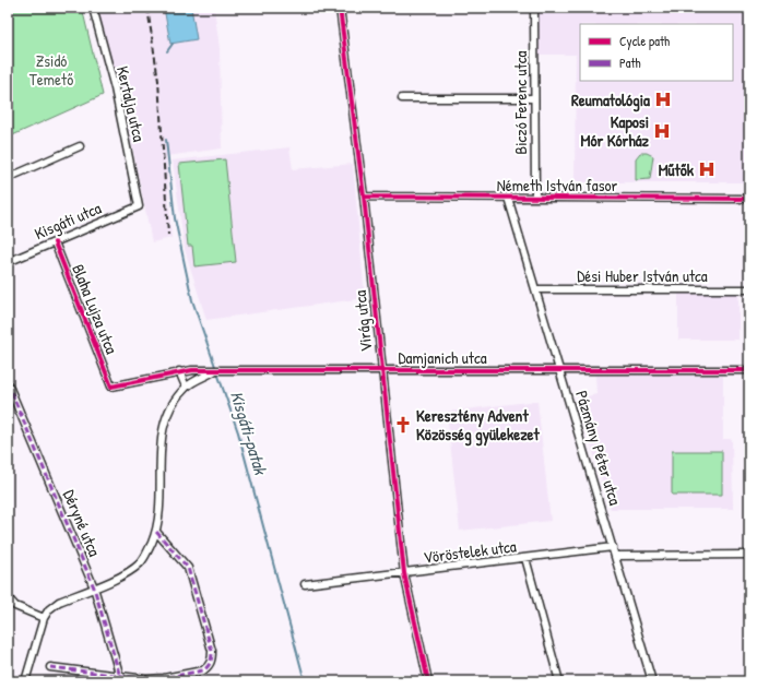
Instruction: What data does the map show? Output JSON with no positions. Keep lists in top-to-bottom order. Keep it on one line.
{"streets":{"street":["Biczó Ferenc utca","Kertalja utca","Németh István fasor","Kisgáti utca","Dési Huber István utca","Blaha Lujza utca","Virág utca","Damjanich utca","Pázmány Péter utca","Déryné utca","Vöröstelek utca"]},"crossings":[["Biczó Ferenc utca","Németh István fasor"],["Kertalja utca","Kisgáti utca"],["Németh István fasor","Virág utca"],["Németh István fasor","Pázmány Péter utca"],["Kisgáti utca","Blaha Lujza utca"],["Dési Huber István utca","Pázmány Péter utca"],["Blaha Lujza utca","Damjanich utca"],["Virág utca","Damjanich utca"],["Virág utca","Vöröstelek utca"],["Damjanich utca","Pázmány Péter utca"],["Pázmány Péter utca","Vöröstelek utca"]],"water":["Kisgáti-patak"],"parks":["Zsidó Temető"],"places":{"hospital":["Reumatológia","Kaposi Mór Kórház","Műtők"],"church":["Keresztény Advent Közösség gyülekezet"]},"legend":["Cycle path","Path"]}
